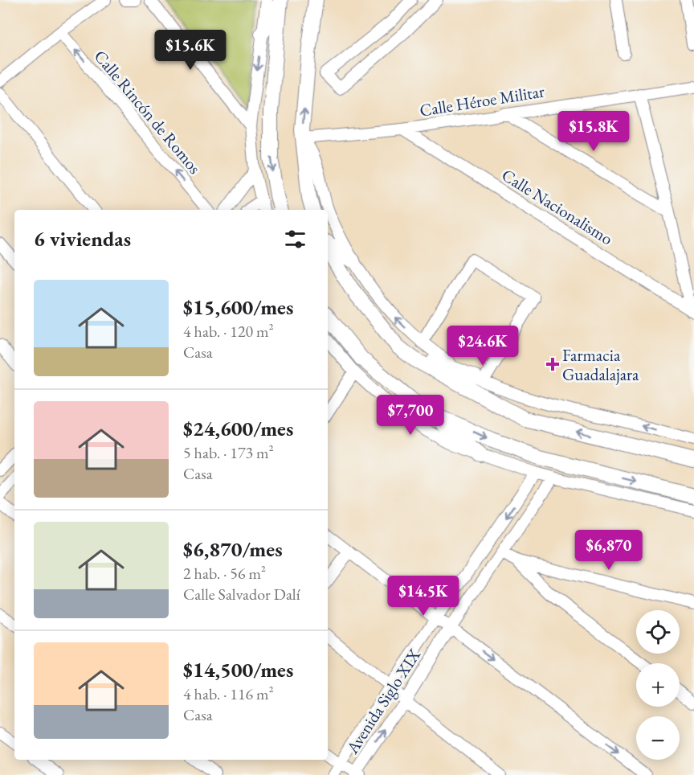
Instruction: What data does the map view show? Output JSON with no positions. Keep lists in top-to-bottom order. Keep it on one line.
{"streets":{"street":["Calle Héroe Militar","Calle Rincón de Romos","Calle Nacionalismo","Avenida Siglo XIX"]},"crossings":[["Calle Héroe Militar","Calle Nacionalismo"]],"places":{"health":["Farmacia Guadalajara"]},"page":{"price":["$15.6K","$15.8K","$24.6K","$7,700","$6,870","$14.5K"],"heading":"6 viviendas","list":[{"name":"$15,600/mes","note":"4 hab. · 120 m² · Casa"},{"name":"$24,600/mes","note":"5 hab. · 173 m² · Casa"},{"name":"$6,870/mes","note":"2 hab. · 56 m² · Calle Salvador Dalí"},{"name":"$14,500/mes","note":"4 hab. · 116 m² · Casa"}],"map_buttons":["+","−"]}}
